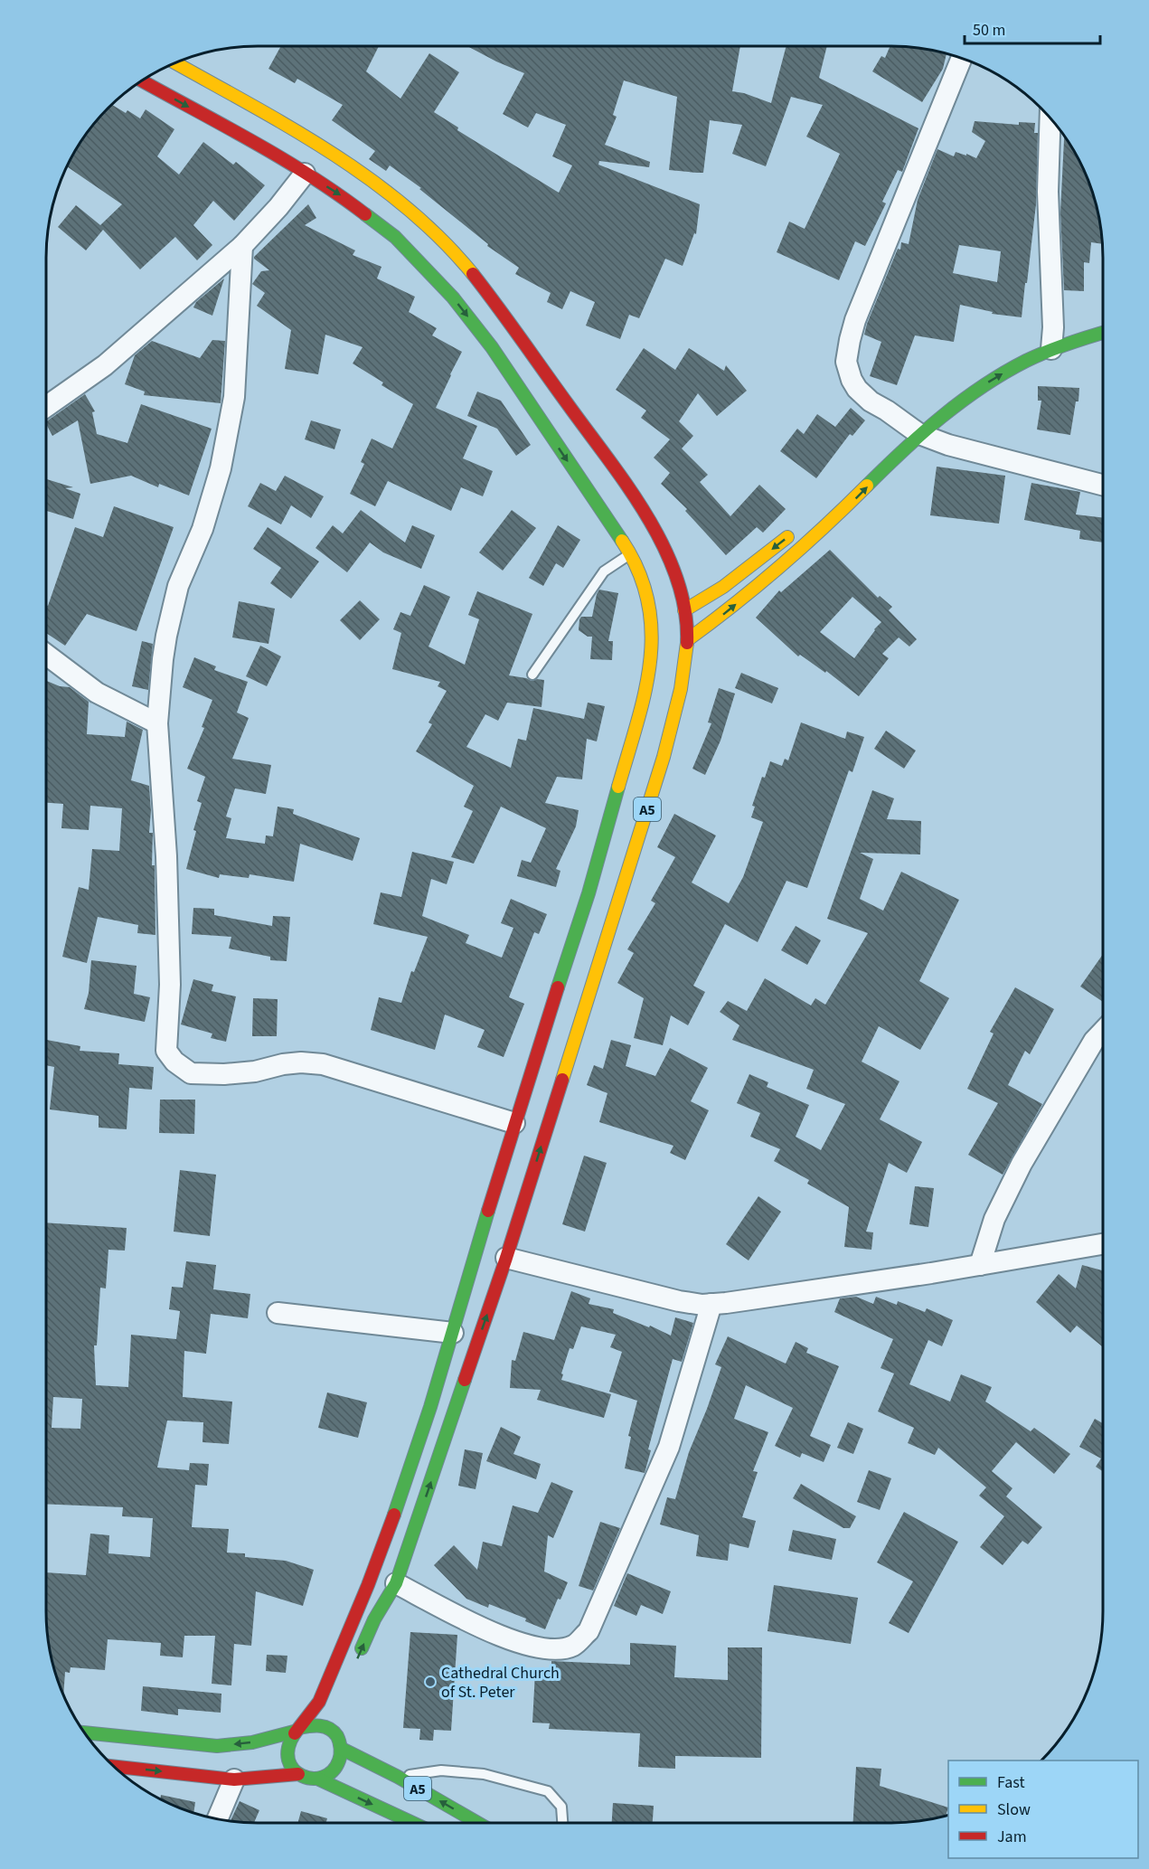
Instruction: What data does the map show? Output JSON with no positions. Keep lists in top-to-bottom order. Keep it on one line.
{"streets":{"main road":["A5"]},"places":["Cathedral Church of St. Peter"],"legend":["Fast","Slow","Jam"],"scale_bar":"50 m"}
